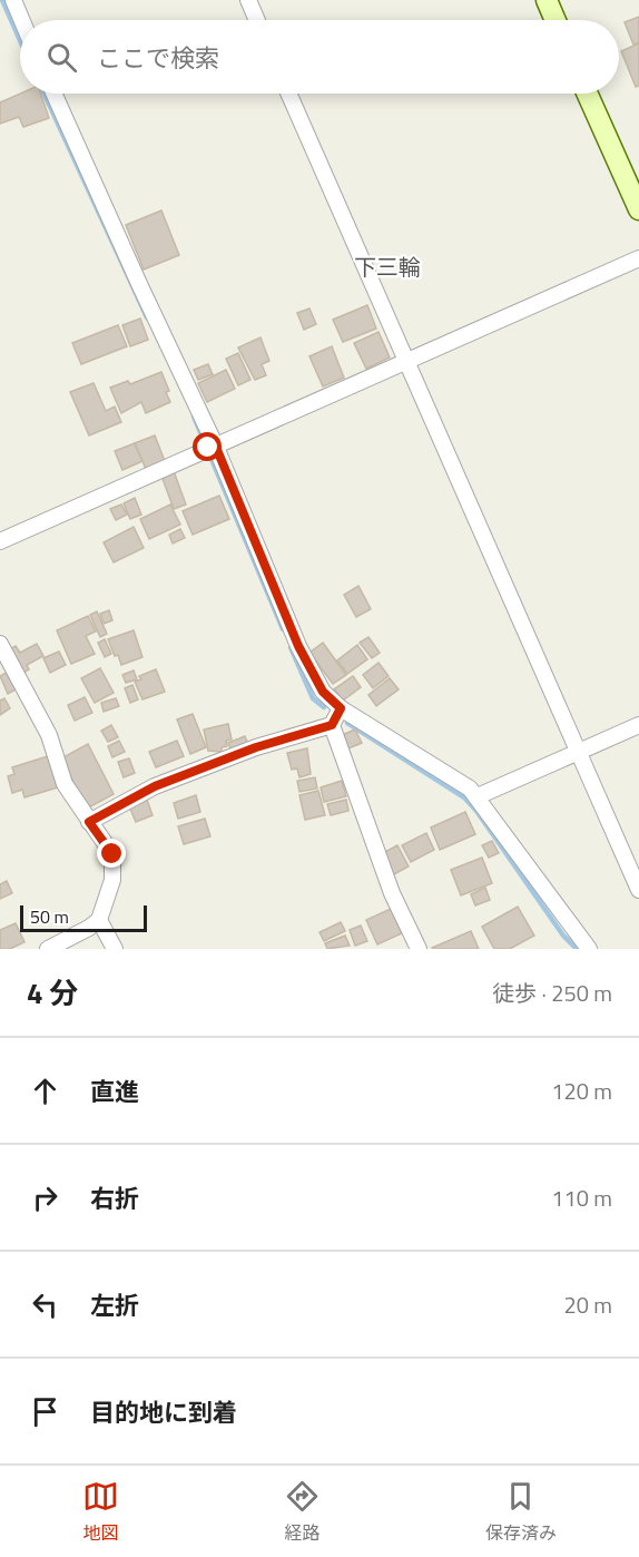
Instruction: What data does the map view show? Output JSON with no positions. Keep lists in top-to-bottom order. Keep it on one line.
{"districts":["下三輪"],"scale_bar":"50 m","page":{"search":"ここで検索","scale":"50 m","heading":["4 分","徒歩 · 250 m"],"list":[["直進","120 m"],["右折","110 m"],["左折","20 m"],"目的地に到着"],"nav":["地図","経路","保存済み"]}}
